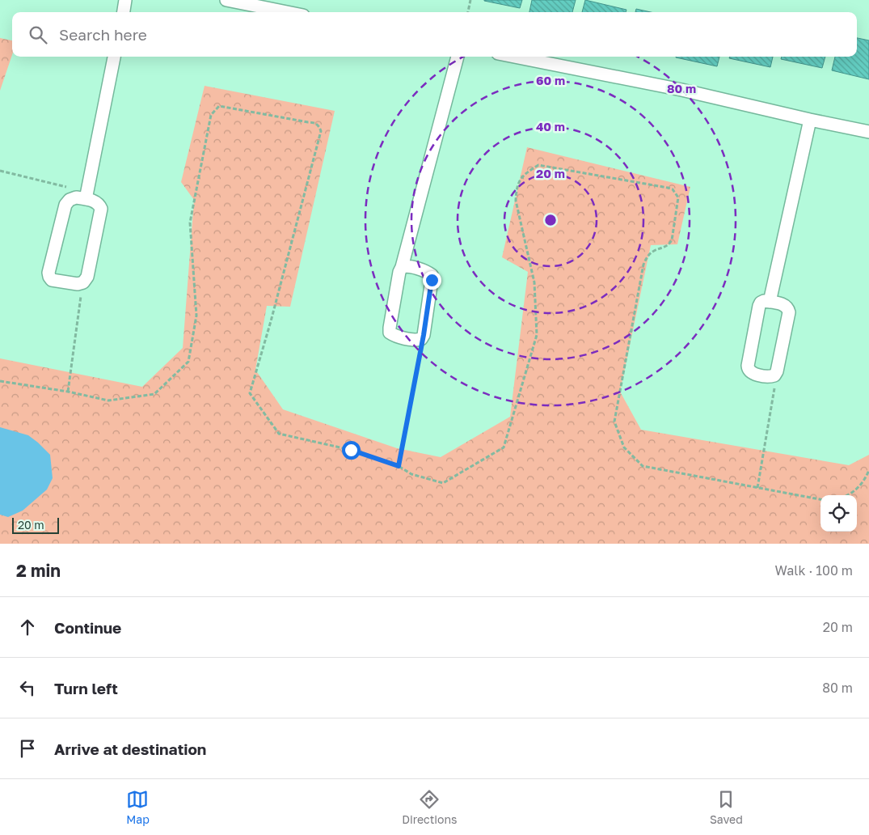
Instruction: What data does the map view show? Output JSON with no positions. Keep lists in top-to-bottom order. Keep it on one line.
{"scale_bar":"20 m","page":{"search":"Search here","scale":"20 m","heading":["2 min","Walk · 100 m"],"list":[["Continue","20 m"],["Turn left","80 m"],"Arrive at destination"],"nav":["Map","Directions","Saved"]},"rings":["60 m","80 m","40 m","20 m"]}
